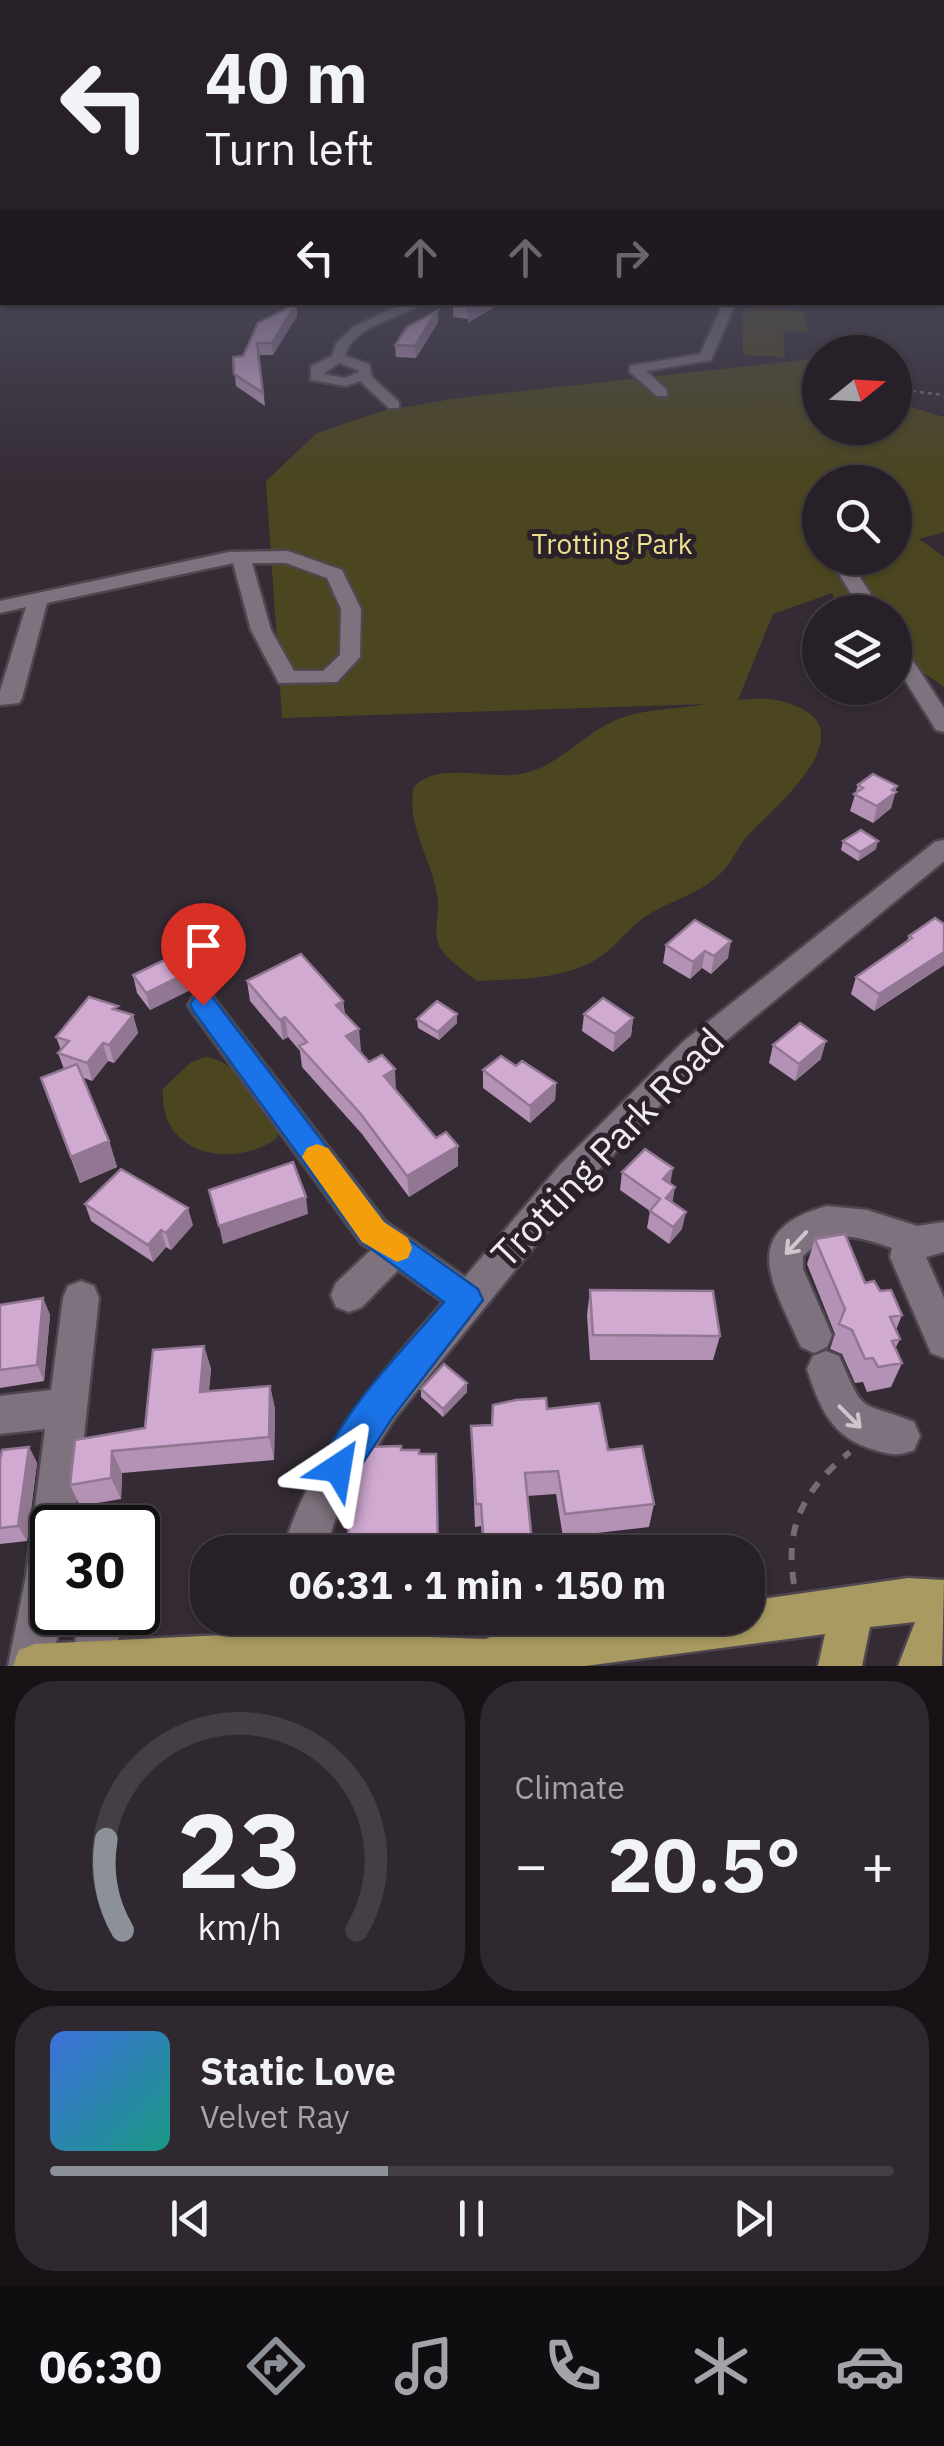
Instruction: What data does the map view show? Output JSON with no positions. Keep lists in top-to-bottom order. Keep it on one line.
{"streets":{"street":["Trotting Park Road"]},"parks":["Trotting Park"],"north":"right","page":{"turn":["40 m","Turn left"],"limit":"30","trip":"06:31 · 1 min · 150 m","tile":"Climate","heat":["−","20.5°","+"],"song":["Static Love","Velvet Ray"],"tabs":"06:30","gauge":["23","km/h"]}}
